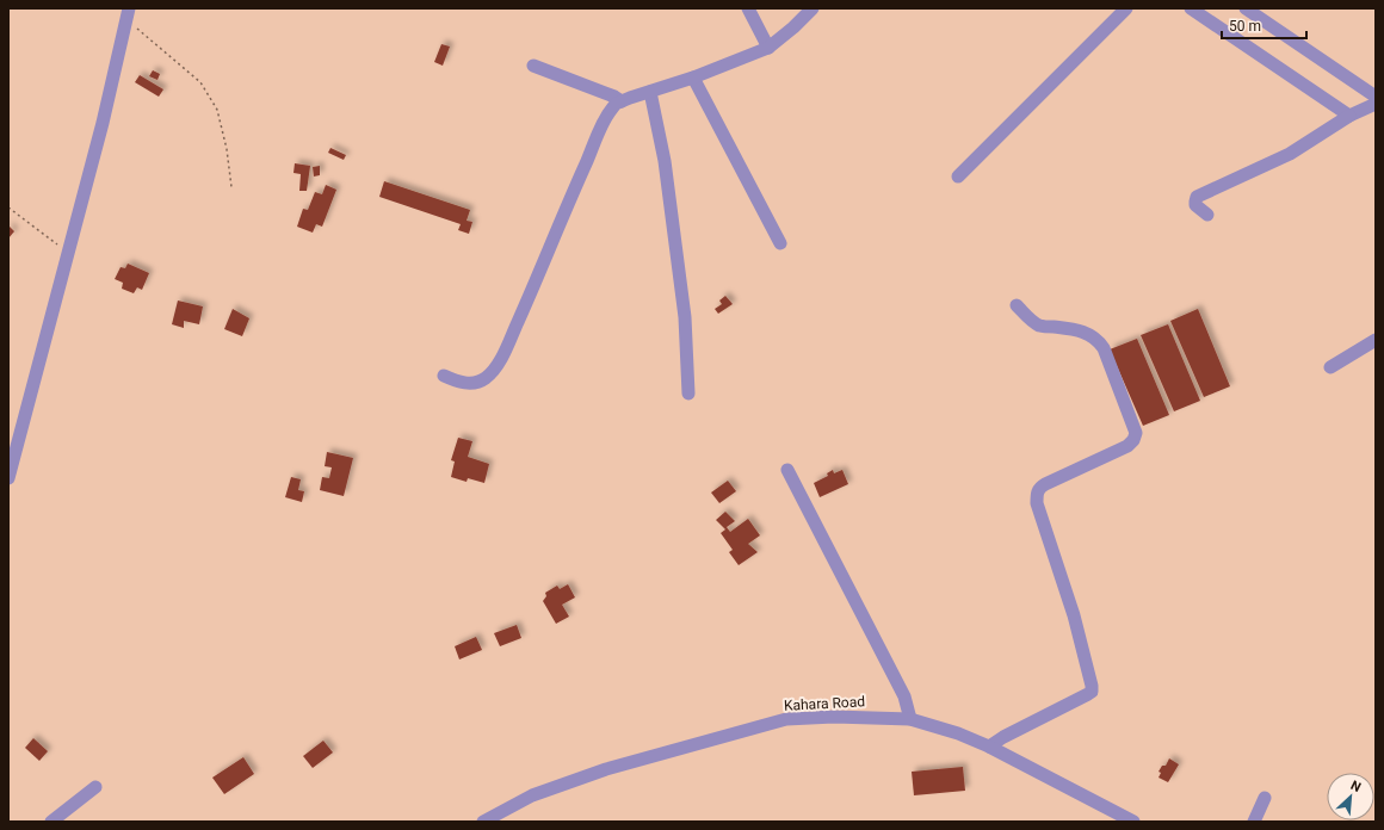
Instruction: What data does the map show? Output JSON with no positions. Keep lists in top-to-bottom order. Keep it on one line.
{"streets":{"street":["Kahara Road"]},"scale_bar":"50 m","north":"top right"}
